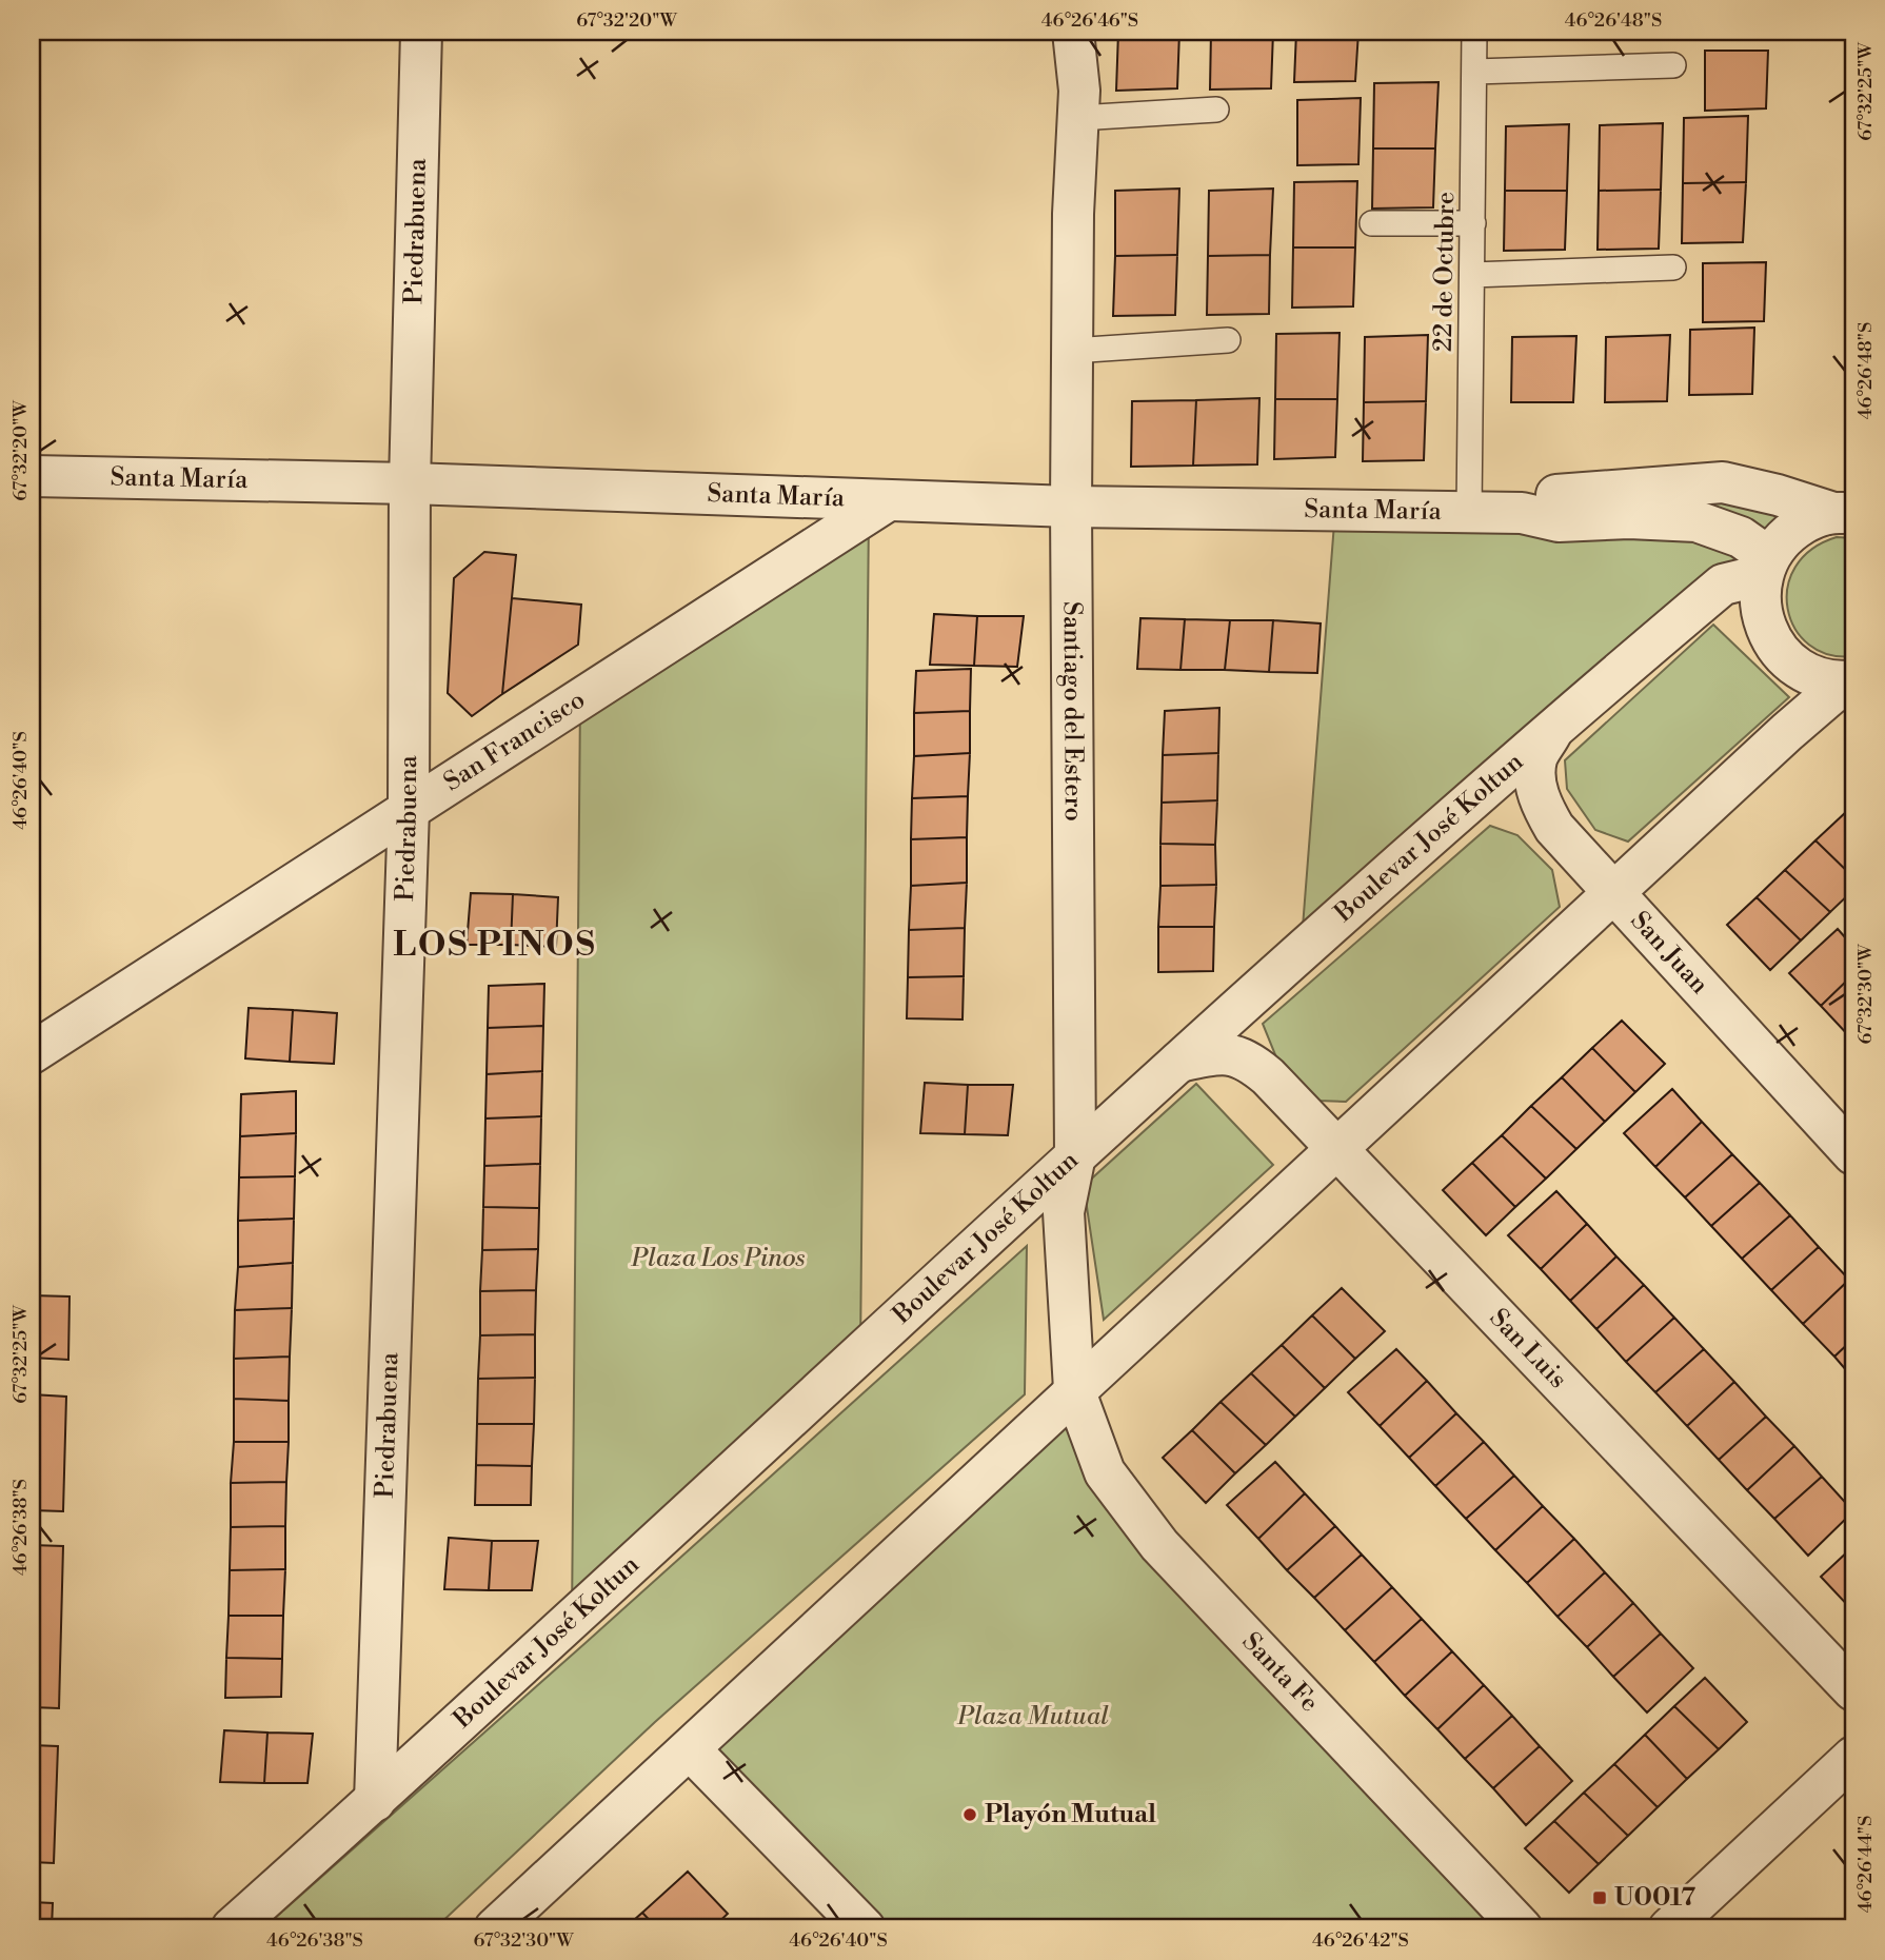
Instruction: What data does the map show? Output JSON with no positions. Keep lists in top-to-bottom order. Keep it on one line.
{"streets":{"street":["Piedrabuena","Santa María","Santiago del Estero","San Francisco","Boulevar José Koltun","San Juan","San Luis","Santa Fe"],"lane":["22 de Octubre"]},"crossings":[["Piedrabuena","Santa María"],["Piedrabuena","San Francisco"],["Piedrabuena","Boulevar José Koltun"],["22 de Octubre","Santa María"],["Santa María","Santiago del Estero"],["Santa María","San Francisco"],["Santa María","Boulevar José Koltun"],["Santiago del Estero","Boulevar José Koltun"],["Santiago del Estero","Santa Fe"],["Boulevar José Koltun","San Juan"],["Boulevar José Koltun","San Luis"]],"districts":["LOS PINOS"],"parks":["Plaza Los Pinos","Plaza Mutual"],"places":{"other":["Playón Mutual"],"transit":["U0017"]},"coordinates":["67°32'20\"W","46°26'46\"S","46°26'48\"S","67°32'25\"W","46°26'40\"S","67°32'30\"W","46°26'38\"S","46°26'44\"S","46°26'42\"S"]}
